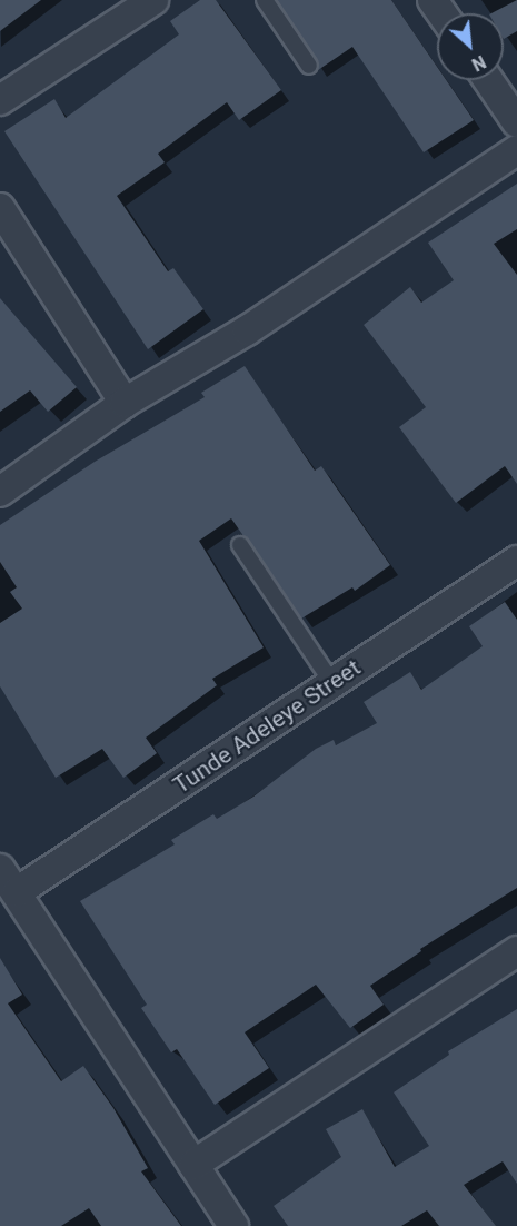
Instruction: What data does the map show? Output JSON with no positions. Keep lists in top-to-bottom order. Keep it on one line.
{"streets":{"street":["Tunde Adeleye Street"]},"north":"bottom right"}
